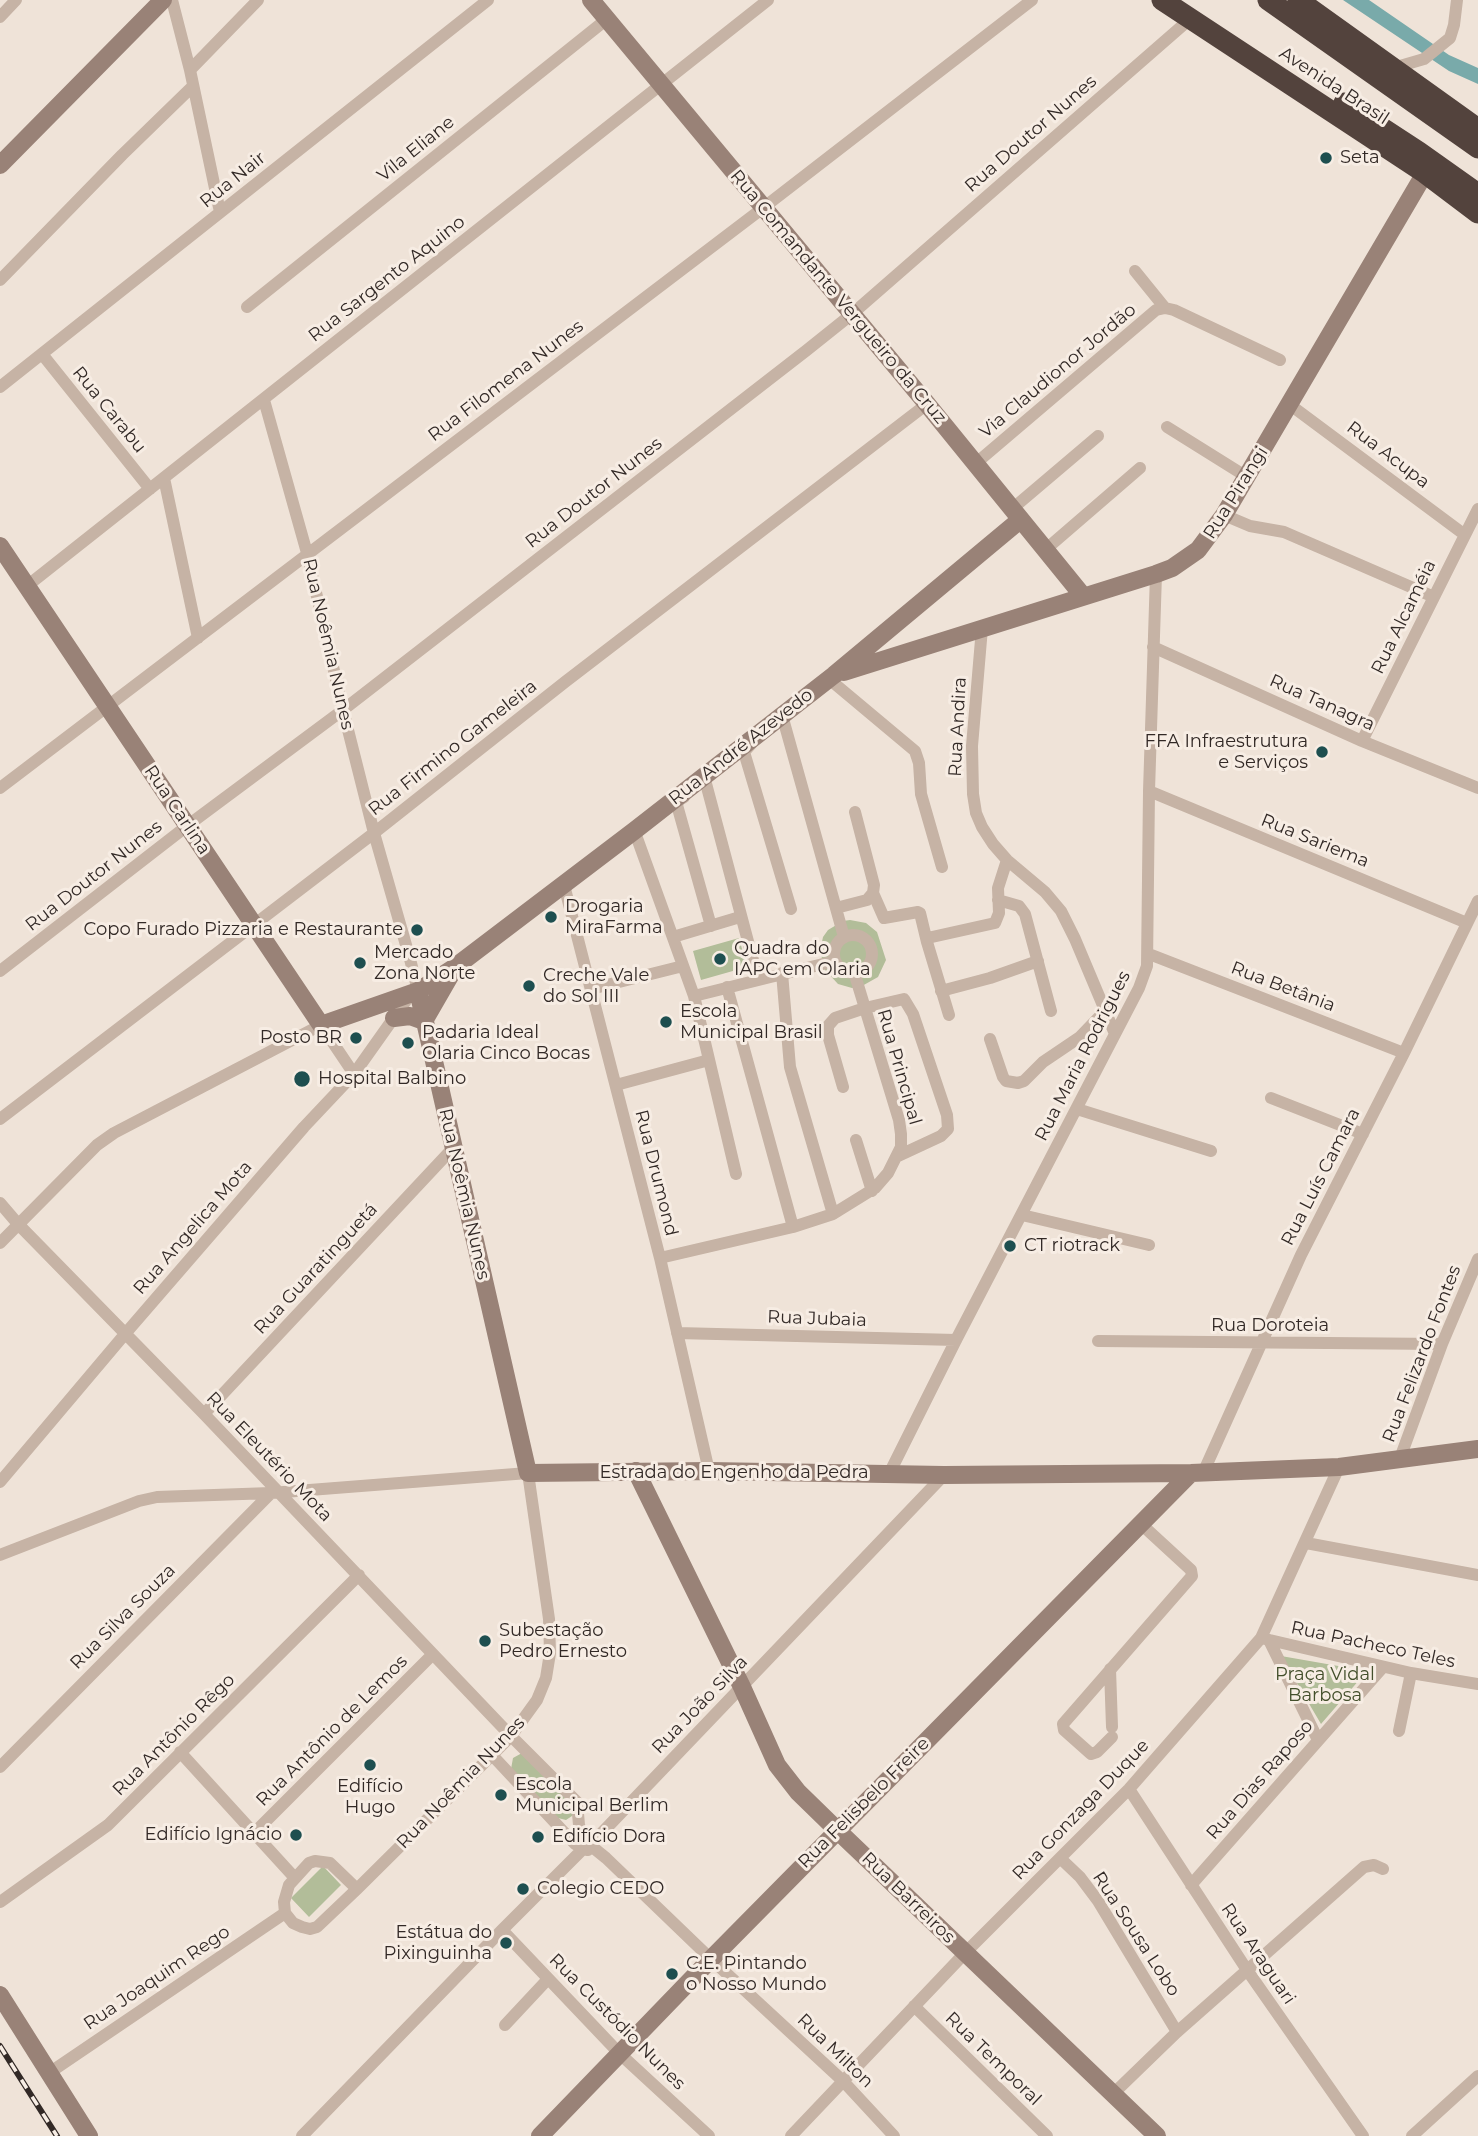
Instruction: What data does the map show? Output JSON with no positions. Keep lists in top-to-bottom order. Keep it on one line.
{"streets":{"highway":["Avenida Brasil"],"street":["Rua Doutor Nunes","Vila Eliane","Rua Nair","Rua Sargento Aquino","Rua Comandante Vergueiro da Cruz","Via Claudionor Jordão","Rua Filomena Nunes","Rua Carabu","Rua Acupa","Rua Pirangi","Rua Alcaméia","Rua Noêmia Nunes","Rua Tanagra","Rua Andira","Rua André Azevedo","Rua Firmino Gameleira","Rua Carlina","Rua Sariema","Rua Betânia","Rua Maria Rodrigues","Rua Principal","Rua Drumond","Rua Luís Camara","Rua Angelica Mota","Rua Guaratinguetá","Rua Jubaia","Rua Doroteia","Rua Felizardo Fontes","Rua Eleutério Mota","Estrada do Engenho da Pedra","Rua Silva Souza","Rua Pacheco Teles","Rua João Silva","Rua Antônio de Lemos","Rua Antônio Rêgo","Rua Dias Raposo","Rua Felisbelo Freire","Rua Gonzaga Duque","Rua Barreiros","Rua Sousa Lobo","Rua Araguari","Rua Joaquim Rego","Rua Custódio Nunes","Rua Milton","Rua Temporal"]},"crossings":[["Avenida Brasil","Rua Doutor Nunes"],["Avenida Brasil","Rua Pirangi"],["Rua Doutor Nunes","Rua Comandante Vergueiro da Cruz"],["Rua Doutor Nunes","Rua Noêmia Nunes"],["Rua Doutor Nunes","Rua Carlina"],["Vila Eliane","Rua Comandante Vergueiro da Cruz"],["Rua Nair","Rua Carabu"],["Rua Sargento Aquino","Rua Comandante Vergueiro da Cruz"],["Rua Sargento Aquino","Rua Carabu"],["Rua Sargento Aquino","Rua Noêmia Nunes"],["Rua Sargento Aquino","Rua Carlina"],["Rua Comandante Vergueiro da Cruz","Via Claudionor Jordão"],["Rua Comandante Vergueiro da Cruz","Rua Filomena Nunes"],["Rua Comandante Vergueiro da Cruz","Rua Pirangi"],["Rua Comandante Vergueiro da Cruz","Rua André Azevedo"],["Rua Comandante Vergueiro da Cruz","Rua Firmino Gameleira"],["Rua Filomena Nunes","Rua Noêmia Nunes"],["Rua Filomena Nunes","Rua Carlina"],["Rua Acupa","Rua Pirangi"],["Rua Acupa","Rua Alcaméia"],["Rua Pirangi","Rua Andira"],["Rua Pirangi","Rua André Azevedo"],["Rua Pirangi","Rua Maria Rodrigues"],["Rua Alcaméia","Rua Tanagra"],["Rua Noêmia Nunes","Rua André Azevedo"],["Rua Noêmia Nunes","Rua Firmino Gameleira"],["Rua Noêmia Nunes","Rua Angelica Mota"],["Rua Noêmia Nunes","Rua Guaratinguetá"],["Rua Noêmia Nunes","Rua Eleutério Mota"],["Rua Noêmia Nunes","Estrada do Engenho da Pedra"],["Rua Noêmia Nunes","Rua Joaquim Rego"],["Rua Noêmia Nunes","Rua Milton"],["Rua Tanagra","Rua Maria Rodrigues"],["Rua Andira","Rua Maria Rodrigues"],["Rua André Azevedo","Rua Carlina"],["Rua André Azevedo","Rua Drumond"],["Rua André Azevedo","Rua Angelica Mota"],["Rua Firmino Gameleira","Rua Carlina"],["Rua Carlina","Rua Angelica Mota"],["Rua Sariema","Rua Maria Rodrigues"],["Rua Sariema","Rua Luís Camara"],["Rua Betânia","Rua Maria Rodrigues"],["Rua Betânia","Rua Luís Camara"],["Rua Maria Rodrigues","Rua Jubaia"],["Rua Maria Rodrigues","Estrada do Engenho da Pedra"],["Rua Drumond","Rua Jubaia"],["Rua Drumond","Estrada do Engenho da Pedra"],["Rua Luís Camara","Rua Doroteia"],["Rua Luís Camara","Estrada do Engenho da Pedra"],["Rua Luís Camara","Rua Felisbelo Freire"],["Rua Angelica Mota","Rua Eleutério Mota"],["Rua Guaratinguetá","Rua Eleutério Mota"],["Rua Doroteia","Rua Felizardo Fontes"],["Rua Felizardo Fontes","Estrada do Engenho da Pedra"],["Rua Eleutério Mota","Estrada do Engenho da Pedra"],["Rua Eleutério Mota","Rua Silva Souza"],["Rua Eleutério Mota","Rua João Silva"],["Rua Eleutério Mota","Rua Antônio de Lemos"],["Rua Eleutério Mota","Rua Antônio Rêgo"],["Rua Eleutério Mota","Rua Milton"],["Estrada do Engenho da Pedra","Rua Silva Souza"],["Estrada do Engenho da Pedra","Rua João Silva"],["Estrada do Engenho da Pedra","Rua Felisbelo Freire"],["Estrada do Engenho da Pedra","Rua Gonzaga Duque"],["Estrada do Engenho da Pedra","Rua Barreiros"],["Rua Pacheco Teles","Rua Dias Raposo"],["Rua Pacheco Teles","Rua Gonzaga Duque"],["Rua João Silva","Rua Barreiros"],["Rua João Silva","Rua Custódio Nunes"],["Rua João Silva","Rua Milton"],["Rua Dias Raposo","Rua Araguari"],["Rua Felisbelo Freire","Rua Barreiros"],["Rua Felisbelo Freire","Rua Custódio Nunes"],["Rua Felisbelo Freire","Rua Milton"],["Rua Gonzaga Duque","Rua Barreiros"],["Rua Gonzaga Duque","Rua Sousa Lobo"],["Rua Gonzaga Duque","Rua Araguari"],["Rua Gonzaga Duque","Rua Milton"],["Rua Gonzaga Duque","Rua Temporal"]],"parks":["Praça Vidal Barbosa"],"places":["Seta","FFA Infraestrutura e Serviços","Drogaria MiraFarma","Copo Furado Pizzaria e Restaurante","Quadra do IAPC em Olaria","Mercado Zona Norte","Creche Vale do Sol III","Escola Municipal Brasil","Posto BR","Padaria Ideal Olaria Cinco Bocas","Hospital Balbino","CT riotrack","Subestação Pedro Ernesto","Edifício Hugo","Escola Municipal Berlim","Edifício Ignácio","Edifício Dora","Colegio CEDO","Estátua do Pixinguinha","C.E. Pintando o Nosso Mundo"]}
